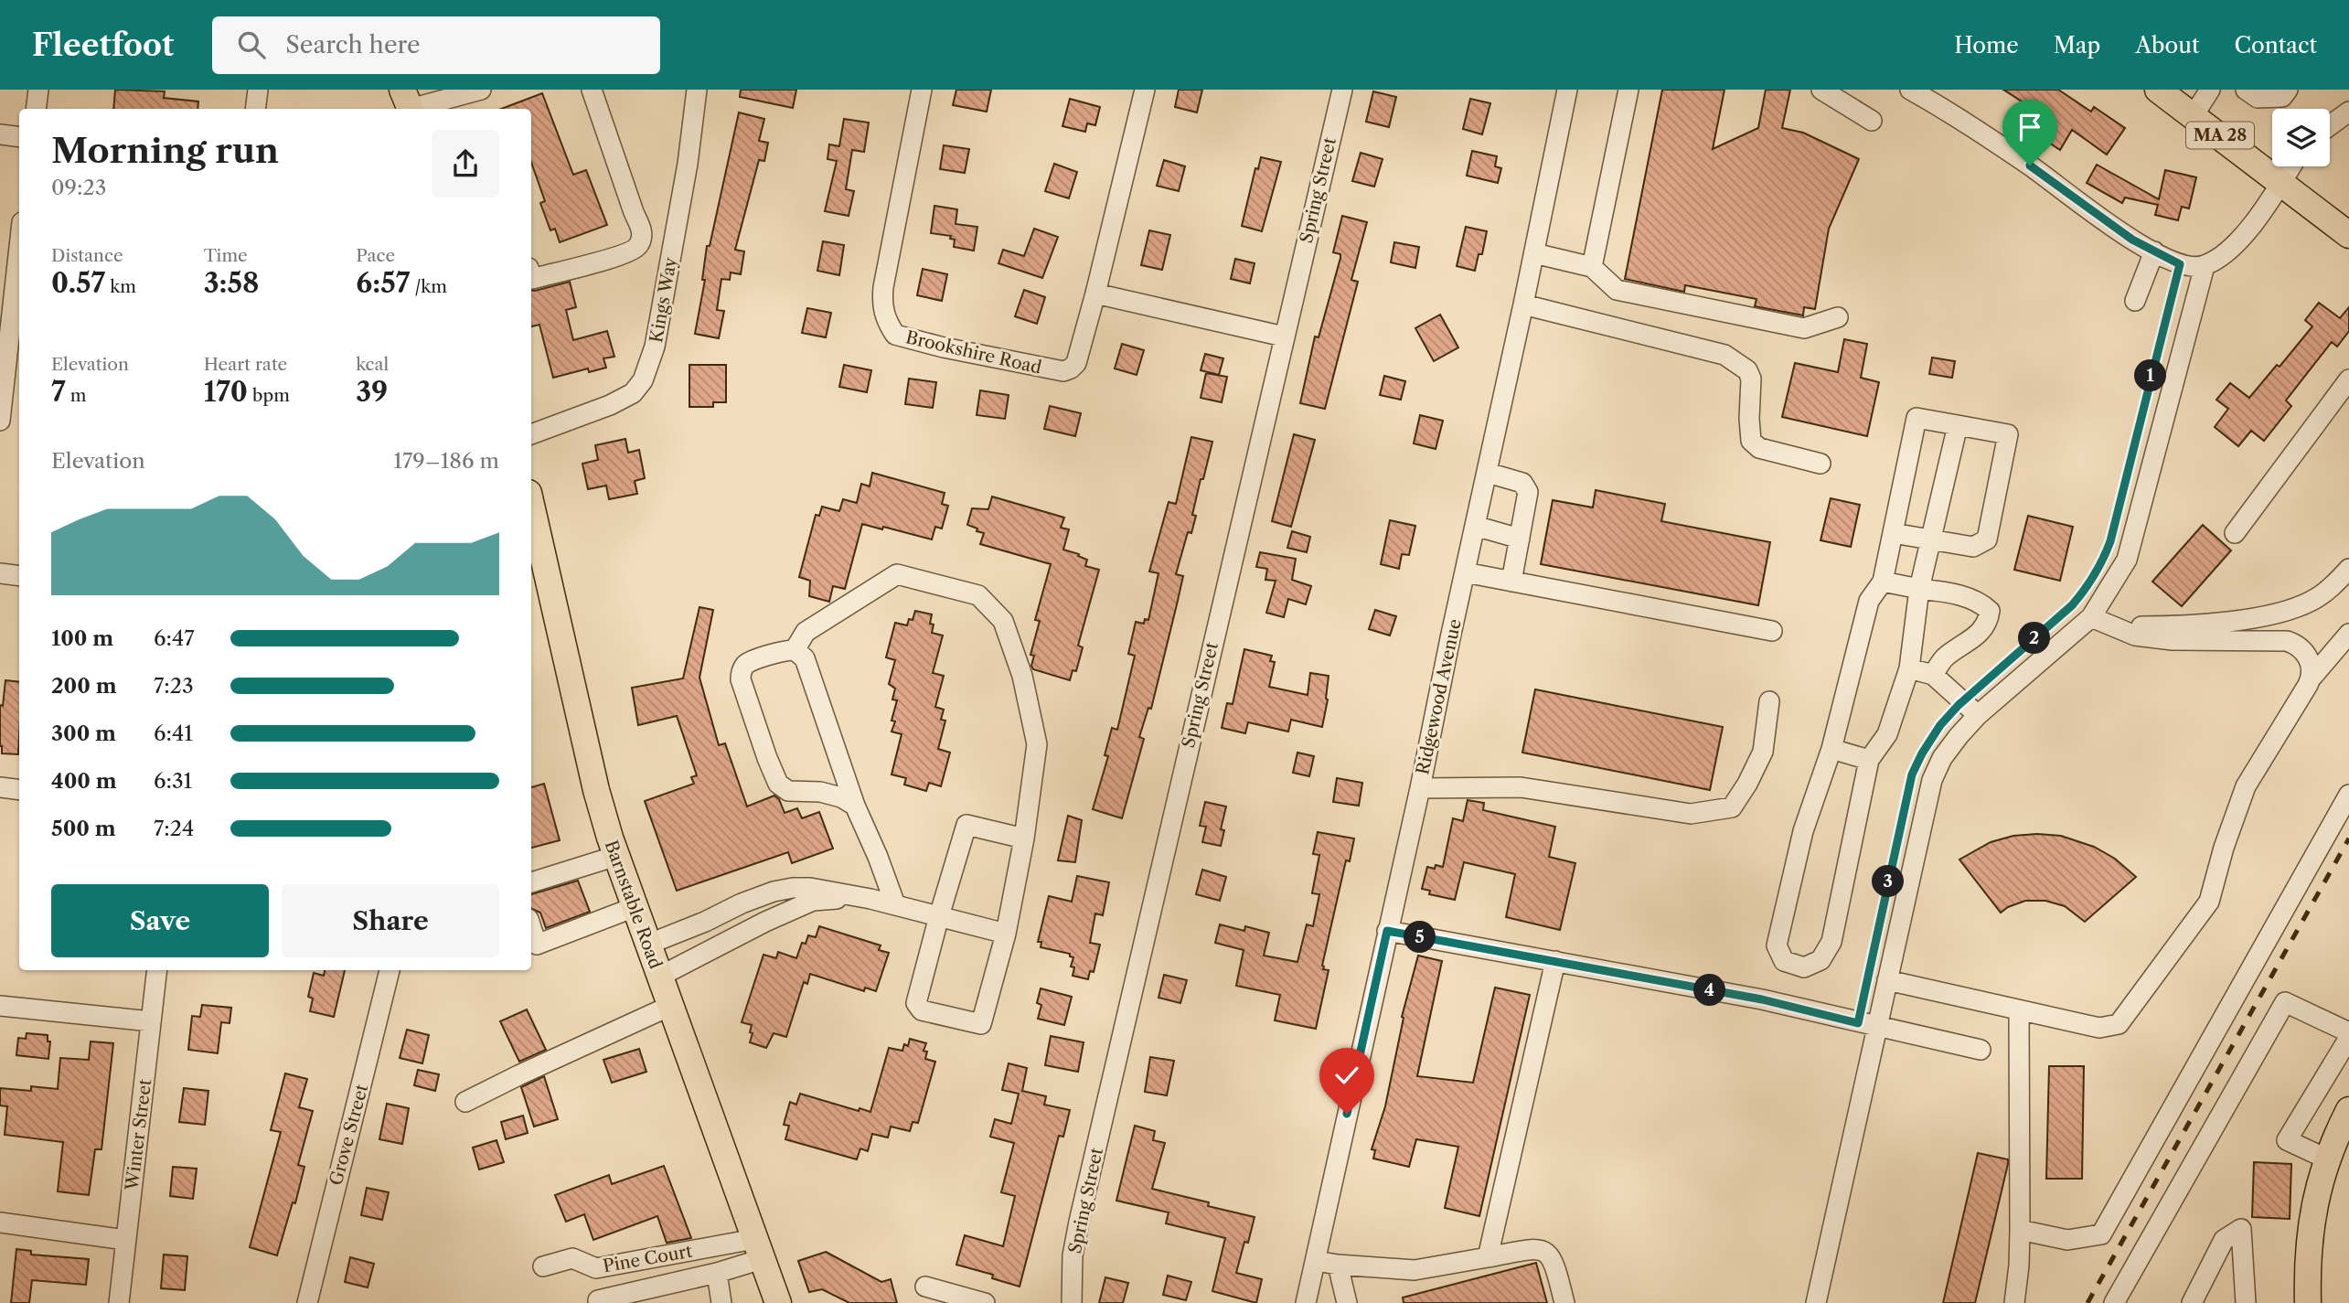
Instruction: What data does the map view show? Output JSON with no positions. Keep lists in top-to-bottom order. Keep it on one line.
{"streets":{"main road":["MA 28","Barnstable Road"],"street":["Spring Street","Kings Way","Brookshire Road","Ridgewood Avenue","Winter Street","Grove Street","Pine Court"]},"crossings":[["Barnstable Road","Pine Court"]],"page":{"header":"Fleetfoot","search":"Search here","nav":["Home","Map","About","Contact"],"heading":["Morning run","09:23"],"stats":[["Distance","0.57 km"],["Time","3:58"],["Pace","6:57 /km"],["Elevation","7 m"],["Heart rate","170 bpm"],["kcal","39"]],"pins":["1","2","3","5","4"],"chart":["Elevation","179–186 m"],"list":[{"name":"100 m","note":"6:47"},{"name":"200 m","note":"7:23"},{"name":"300 m","note":"6:41"},{"name":"400 m","note":"6:31"},{"name":"500 m","note":"7:24"}],"buttons":["Save","Share"]}}
